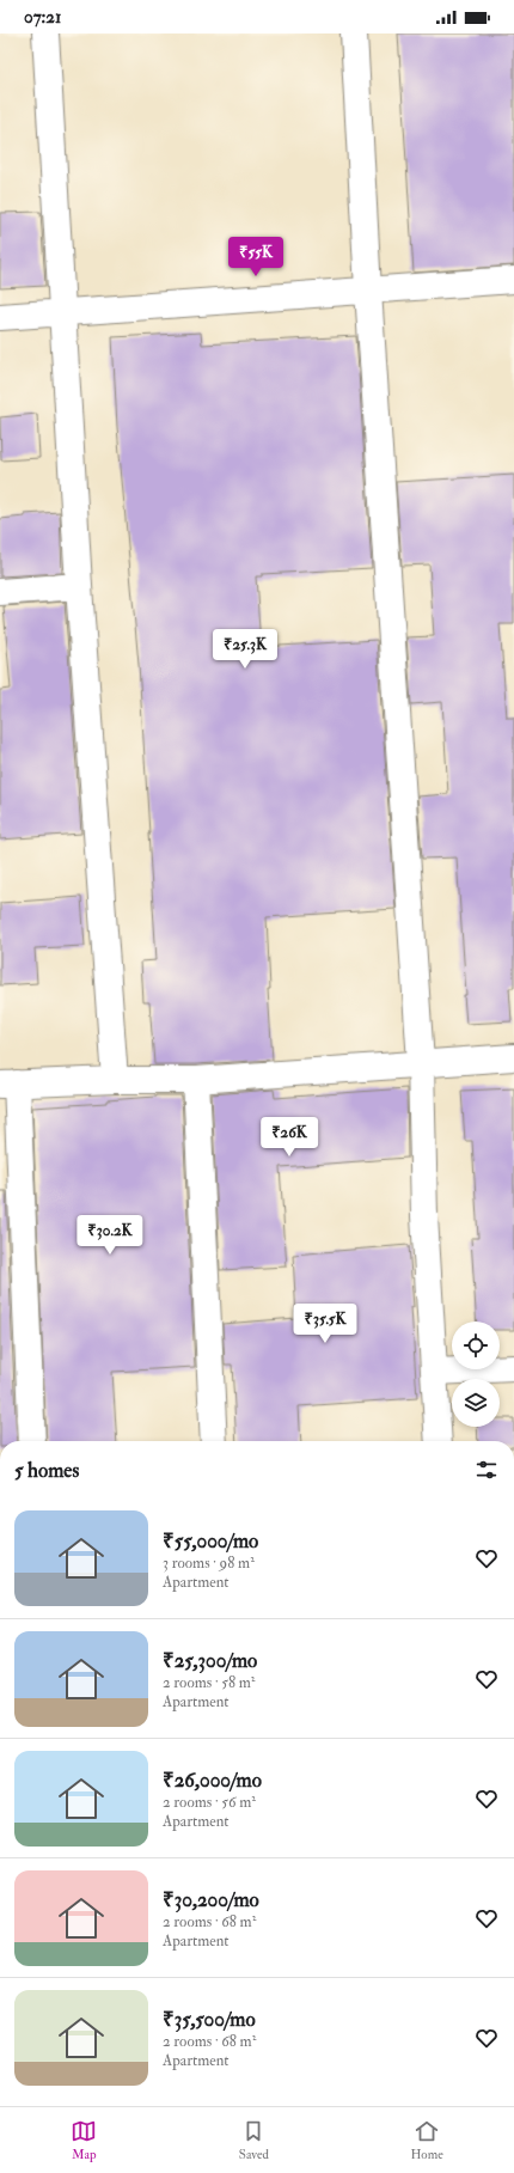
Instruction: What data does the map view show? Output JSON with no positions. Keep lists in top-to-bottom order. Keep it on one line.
{"page":{"status":"07:21","price":["₹55K","₹25.3K","₹26K","₹30.2K","₹35.5K"],"heading":"5 homes","list":[{"name":"₹55,000/mo","note":"3 rooms · 98 m² · Apartment"},{"name":"₹25,300/mo","note":"2 rooms · 58 m² · Apartment"},{"name":"₹26,000/mo","note":"2 rooms · 56 m² · Apartment"},{"name":"₹30,200/mo","note":"2 rooms · 68 m² · Apartment"},{"name":"₹35,500/mo","note":"2 rooms · 68 m² · Apartment"}],"tabs":["Map","Saved","Home"]}}
